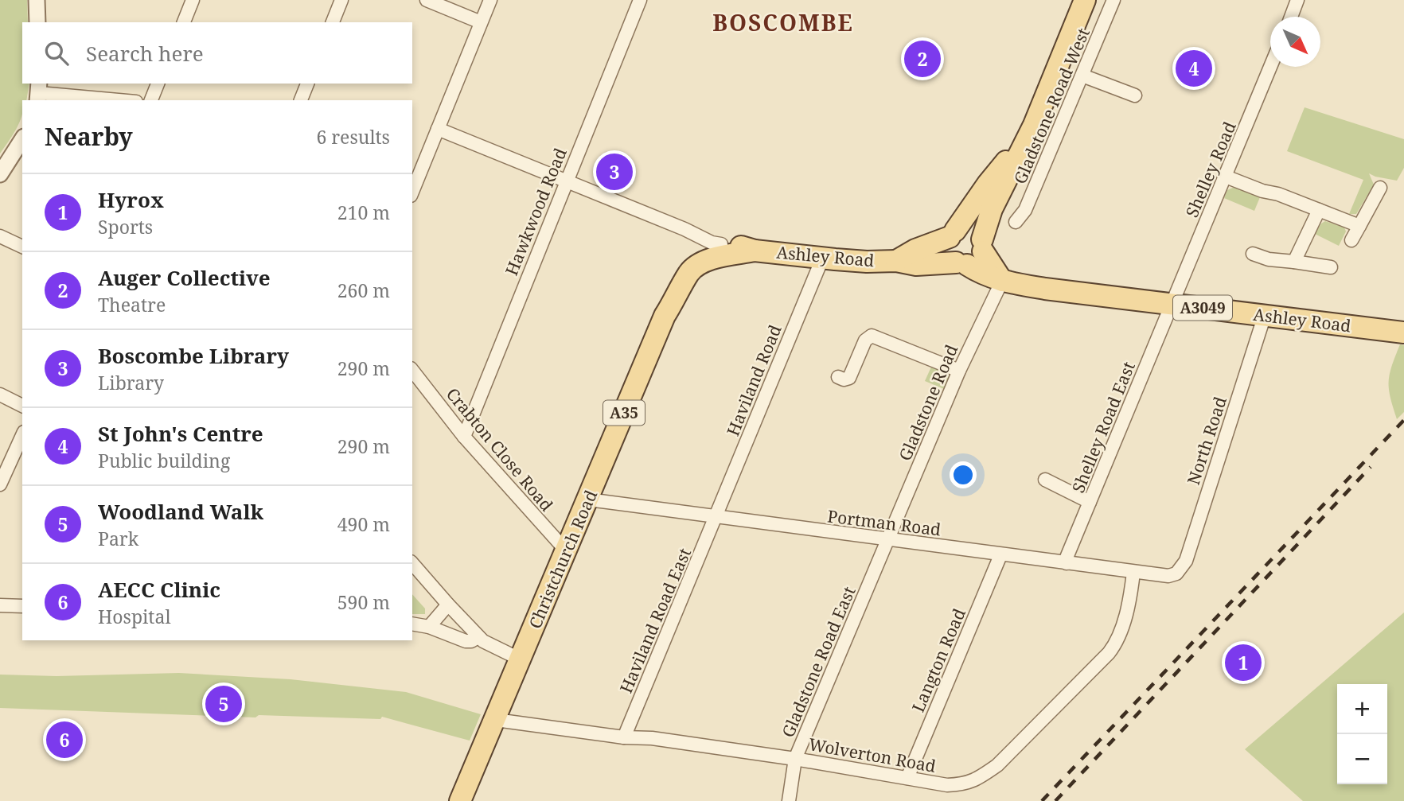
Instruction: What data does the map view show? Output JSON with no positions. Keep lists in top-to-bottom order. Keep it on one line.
{"streets":{"main road":["Ashley Road","A3049","A35","Christchurch Road"],"street":["Gladstone Road West","Shelley Road","Hawkwood Road","Haviland Road","Gladstone Road","Shelley Road East","North Road","Crabton Close Road","Portman Road","Haviland Road East","Langton Road","Gladstone Road East","Wolverton Road"]},"crossings":[["Shelley Road","Ashley Road"],["Shelley Road","Shelley Road East"],["Hawkwood Road","Crabton Close Road"],["Ashley Road","Haviland Road"],["Ashley Road","Gladstone Road"],["Ashley Road","Shelley Road East"],["Ashley Road","North Road"],["Ashley Road","Christchurch Road"],["Haviland Road","Portman Road"],["Haviland Road","Haviland Road East"],["Gladstone Road","Portman Road"],["Gladstone Road","Gladstone Road East"],["Shelley Road East","Portman Road"],["North Road","Portman Road"],["Crabton Close Road","Christchurch Road"],["Portman Road","Christchurch Road"],["Portman Road","Haviland Road East"],["Portman Road","Langton Road"],["Portman Road","Gladstone Road East"],["Portman Road","Wolverton Road"],["Christchurch Road","Wolverton Road"],["Haviland Road East","Wolverton Road"],["Langton Road","Wolverton Road"],["Gladstone Road East","Wolverton Road"]],"districts":["BOSCOMBE"],"north":"bottom right","page":{"search":"Search here","pins":["2","4","3","1","5","6"],"heading":["Nearby","6 results"],"list":[{"mark":"1","name":"Hyrox","note":"Sports","value":"210 m"},{"mark":"2","name":"Auger Collective","note":"Theatre","value":"260 m"},{"mark":"3","name":"Boscombe Library","note":"Library","value":"290 m"},{"mark":"4","name":"St John's Centre","note":"Public building","value":"290 m"},{"mark":"5","name":"Woodland Walk","note":"Park","value":"490 m"},{"mark":"6","name":"AECC Clinic","note":"Hospital","value":"590 m"}],"map_buttons":["+","−"]}}
